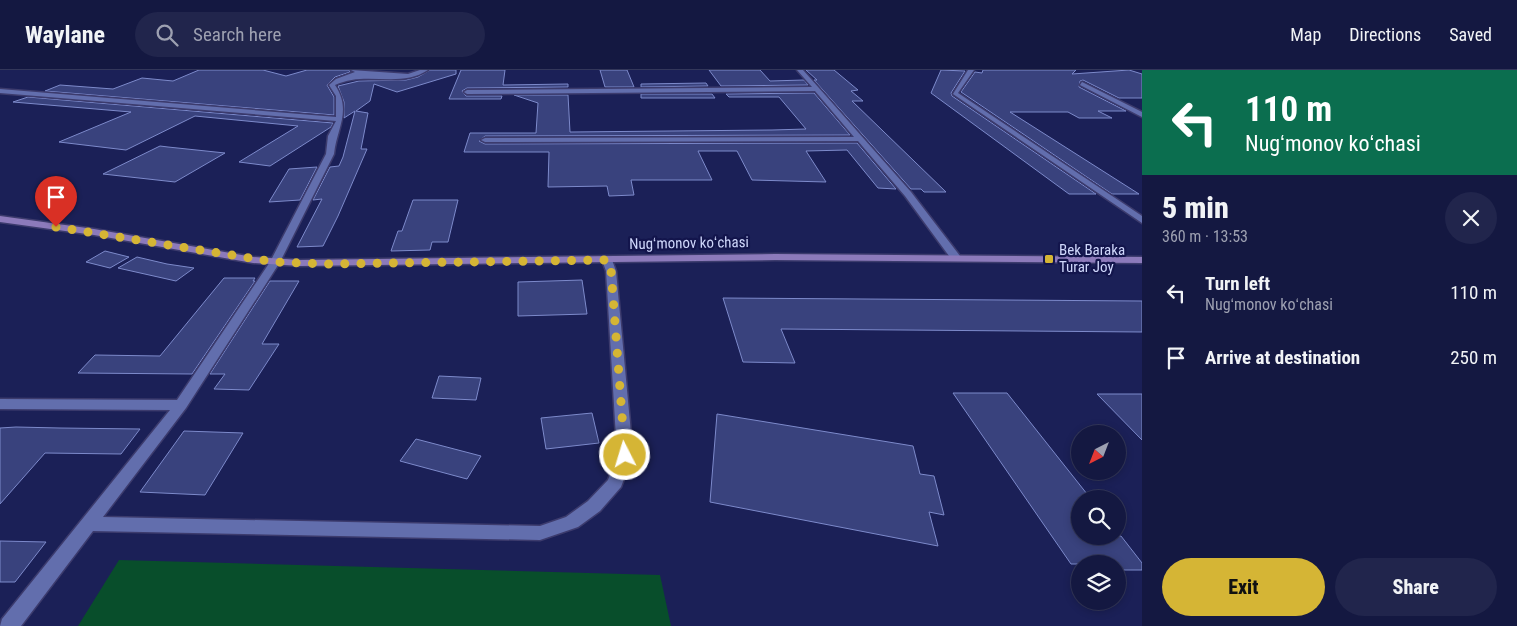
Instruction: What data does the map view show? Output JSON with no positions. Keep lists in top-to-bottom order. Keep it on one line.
{"streets":{"main road":["Nugʻmonov koʻchasi"]},"places":{"transit":["Bek Baraka Turar Joy"]},"north":"bottom left","page":{"header":"Waylane","search":"Search here","nav":["Map","Directions","Saved"],"turn":["110 m","Nugʻmonov koʻchasi"],"heading":["5 min","360 m · 13:53"],"list":[{"name":"Turn left","note":"Nugʻmonov koʻchasi","value":"110 m"},{"name":"Arrive at destination","value":"250 m"}],"buttons":["Exit","Share"]}}
